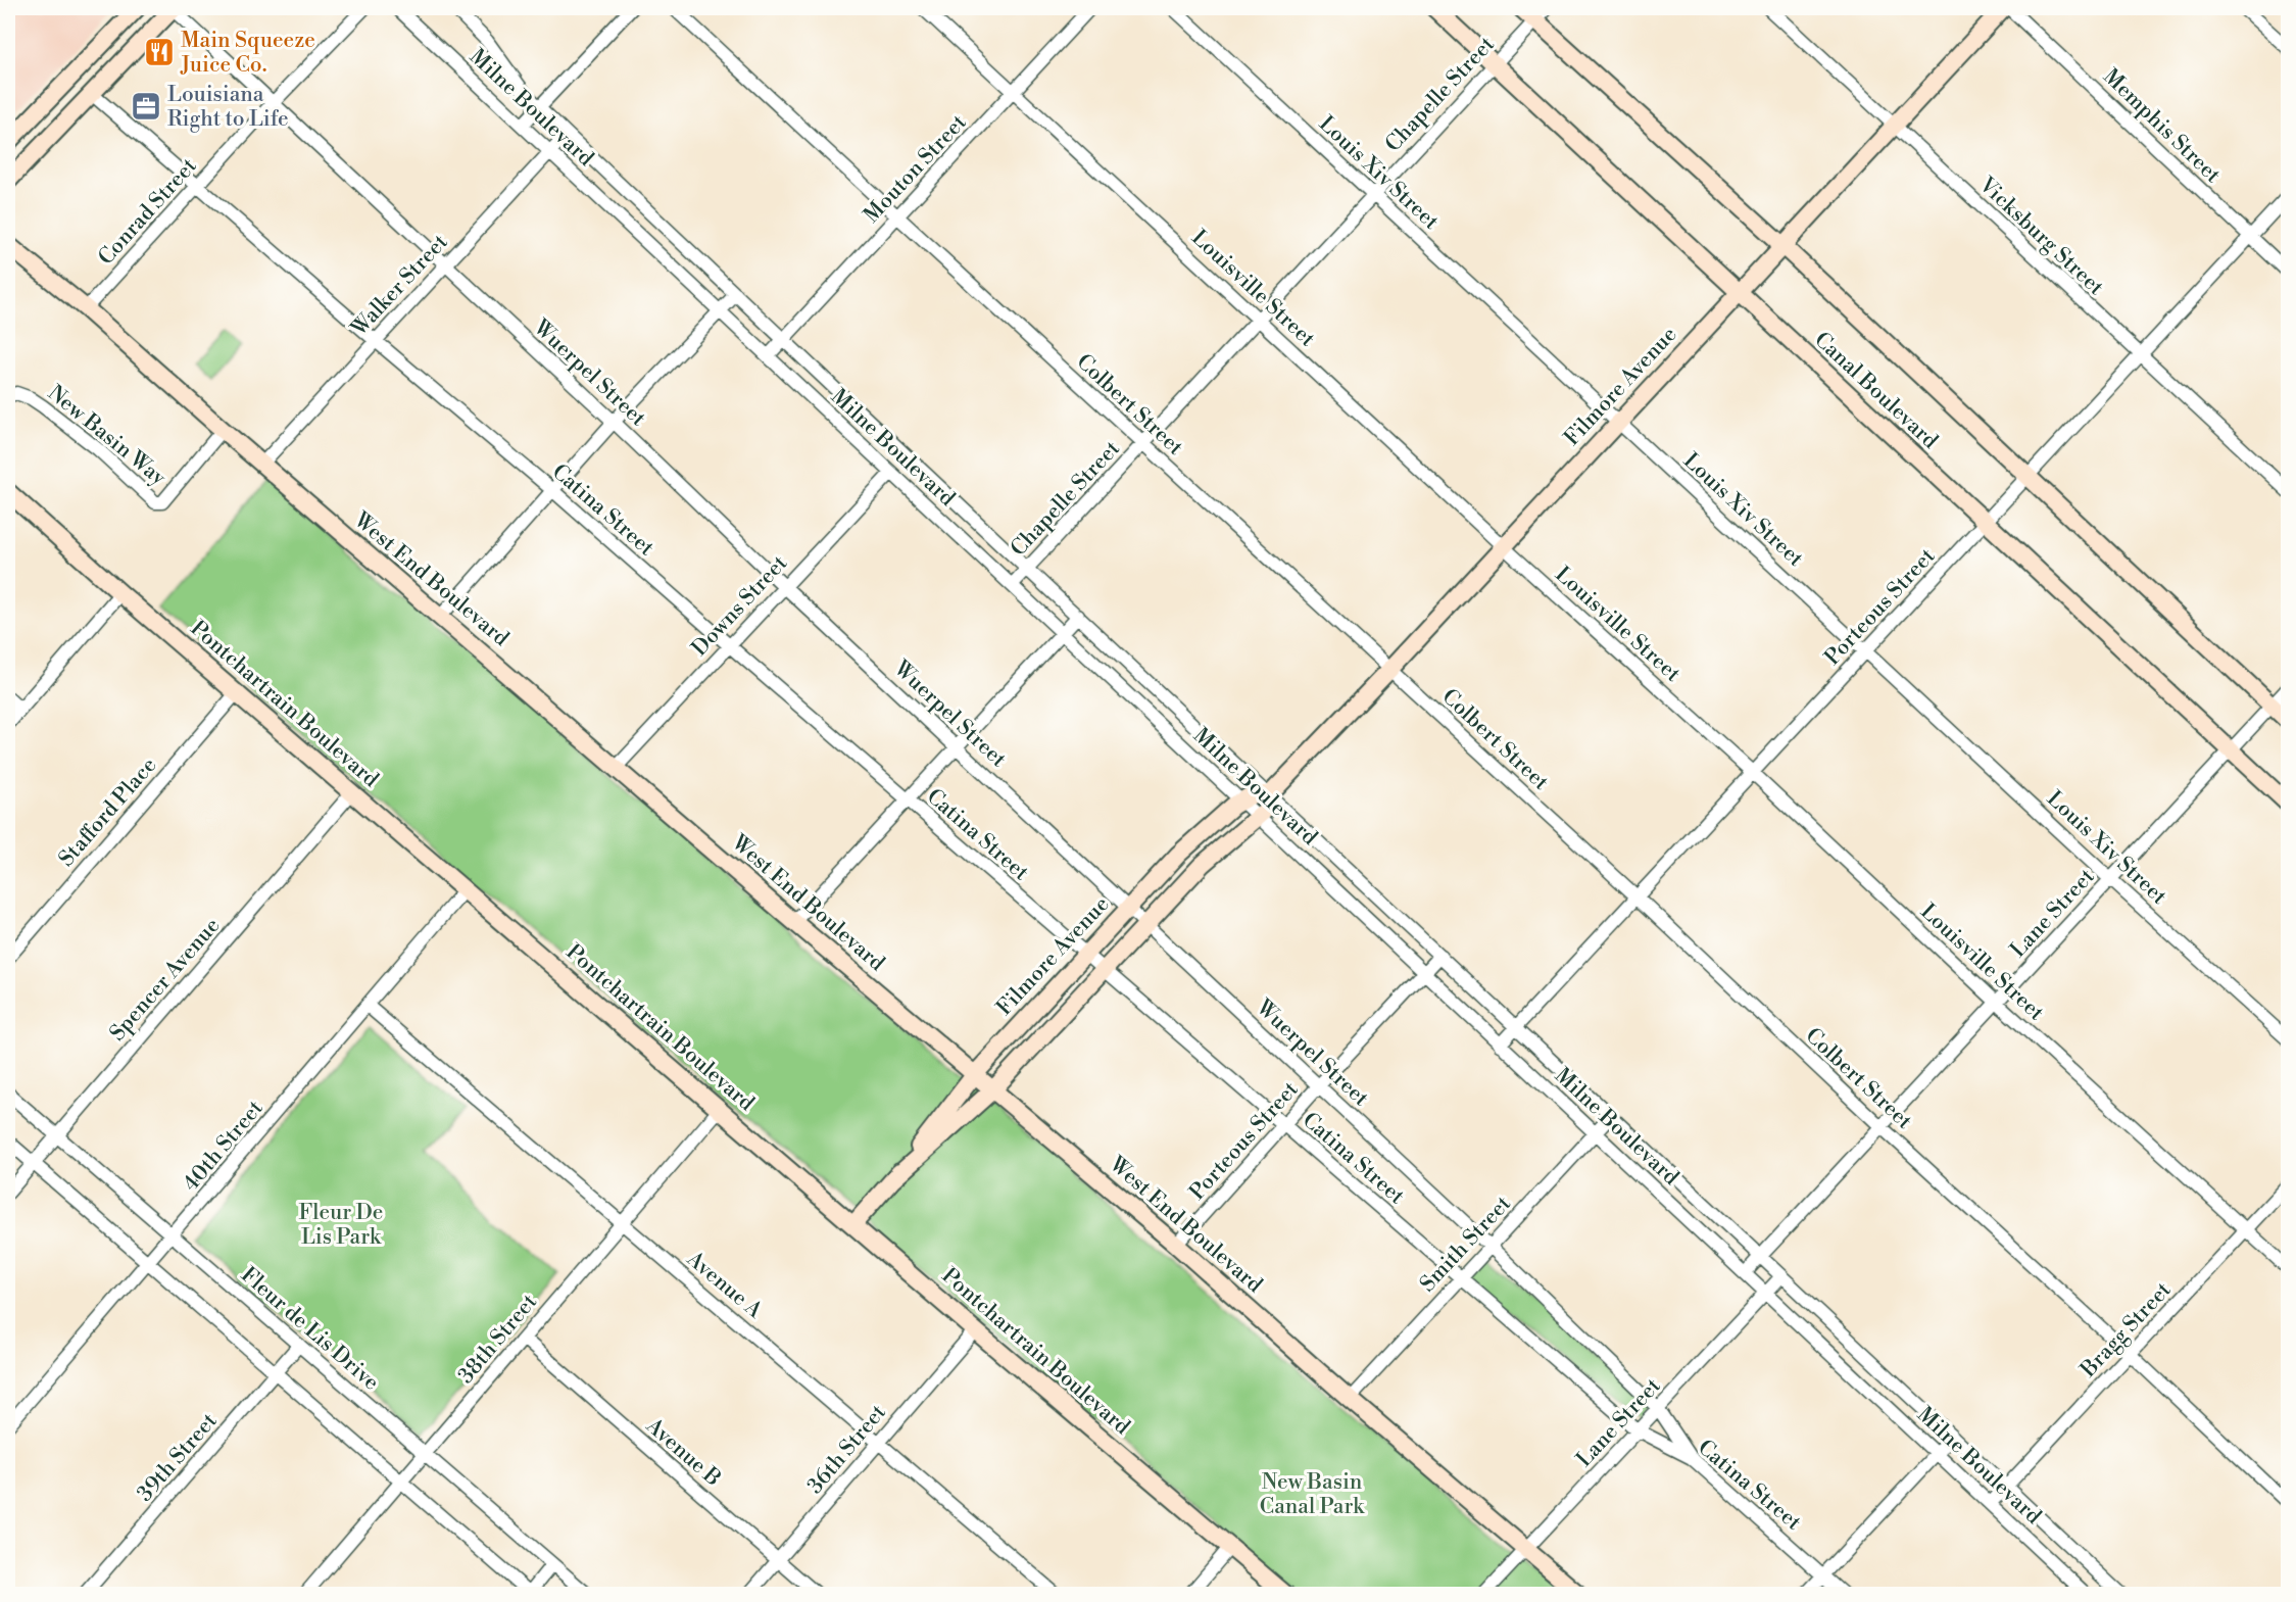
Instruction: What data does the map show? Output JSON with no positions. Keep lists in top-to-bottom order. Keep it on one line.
{"streets":{"main road":["Filmore Avenue","Canal Boulevard","West End Boulevard","Pontchartrain Boulevard"],"street":["Chapelle Street","Milne Boulevard","Memphis Street","Mouton Street","Louis Xiv Street","Conrad Street","Vicksburg Street","Walker Street","Louisville Street","Wuerpel Street","Colbert Street","New Basin Way","Catina Street","Downs Street","Porteous Street","Stafford Place","Lane Street","Spencer Avenue","40th Street","Smith Street","Avenue A","Fleur de Lis Drive","Bragg Street","38th Street","36th Street","Avenue B","39th Street"]},"crossings":[["Chapelle Street","Milne Boulevard"],["Chapelle Street","Louis Xiv Street"],["Chapelle Street","Louisville Street"],["Chapelle Street","Canal Boulevard"],["Chapelle Street","Colbert Street"],["Milne Boulevard","Mouton Street"],["Milne Boulevard","Walker Street"],["Milne Boulevard","Filmore Avenue"],["Milne Boulevard","Downs Street"],["Milne Boulevard","Porteous Street"],["Milne Boulevard","Lane Street"],["Milne Boulevard","Smith Street"],["Milne Boulevard","Bragg Street"],["Memphis Street","Porteous Street"],["Mouton Street","Louisville Street"],["Mouton Street","Colbert Street"],["Louis Xiv Street","Filmore Avenue"],["Louis Xiv Street","Porteous Street"],["Louis Xiv Street","Lane Street"],["Conrad Street","Wuerpel Street"],["Conrad Street","Catina Street"],["Conrad Street","West End Boulevard"],["Vicksburg Street","Filmore Avenue"],["Vicksburg Street","Porteous Street"],["Walker Street","Wuerpel Street"],["Walker Street","Catina Street"],["Walker Street","West End Boulevard"],["Louisville Street","Filmore Avenue"],["Louisville Street","Porteous Street"],["Louisville Street","Lane Street"],["Louisville Street","Bragg Street"],["Wuerpel Street","Filmore Avenue"],["Wuerpel Street","Catina Street"],["Wuerpel Street","Downs Street"],["Wuerpel Street","Porteous Street"],["Wuerpel Street","Lane Street"],["Wuerpel Street","Smith Street"],["Filmore Avenue","Canal Boulevard"],["Filmore Avenue","Colbert Street"],["Filmore Avenue","Catina Street"],["Filmore Avenue","West End Boulevard"],["Filmore Avenue","Pontchartrain Boulevard"],["Canal Boulevard","Porteous Street"],["Canal Boulevard","Lane Street"],["Colbert Street","Porteous Street"],["Colbert Street","Lane Street"],["Colbert Street","Bragg Street"],["New Basin Way","West End Boulevard"],["Catina Street","Downs Street"],["Catina Street","Porteous Street"],["Catina Street","Lane Street"],["Catina Street","Smith Street"],["West End Boulevard","Downs Street"],["West End Boulevard","Porteous Street"],["West End Boulevard","Lane Street"],["West End Boulevard","Smith Street"],["Pontchartrain Boulevard","Stafford Place"],["Pontchartrain Boulevard","Spencer Avenue"],["Pontchartrain Boulevard","40th Street"],["Pontchartrain Boulevard","38th Street"],["Pontchartrain Boulevard","36th Street"],["Spencer Avenue","Fleur de Lis Drive"],["40th Street","Avenue A"],["40th Street","Fleur de Lis Drive"],["Avenue A","38th Street"],["Avenue A","36th Street"],["Fleur de Lis Drive","38th Street"],["Fleur de Lis Drive","39th Street"],["38th Street","Avenue B"],["36th Street","Avenue B"]],"parks":["Fleur De Lis Park","New Basin Canal Park"],"places":{"restaurant":["Main Squeeze Juice Co."],"office":["Louisiana Right to Life"]}}
